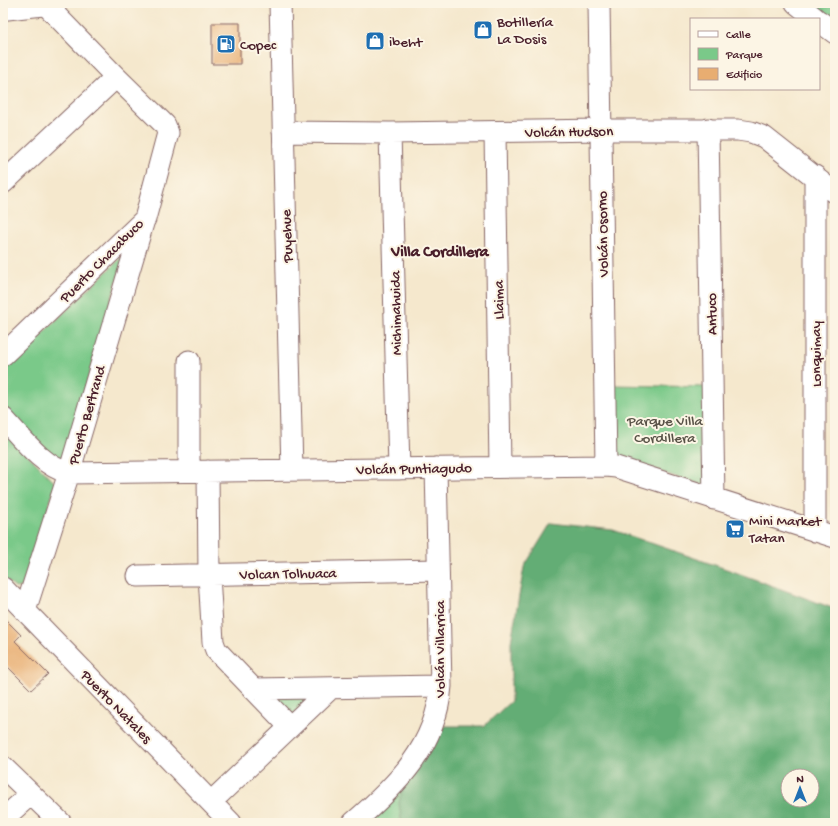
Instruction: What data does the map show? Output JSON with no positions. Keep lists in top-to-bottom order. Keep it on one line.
{"streets":{"street":["Volcán Hudson","Volcán Osorno","Puyehue","Puerto Chacabuco","Llaima","Michimahuida","Antuco","Lonquimay","Puerto Bertrand","Volcán Puntiagudo","Volcan Tolhuaca","Volcán Villarrica","Puerto Natales"]},"crossings":[["Volcán Hudson","Volcán Osorno"],["Volcán Hudson","Puyehue"],["Volcán Hudson","Llaima"],["Volcán Hudson","Michimahuida"],["Volcán Hudson","Antuco"],["Volcán Hudson","Lonquimay"],["Volcán Osorno","Volcán Puntiagudo"],["Puyehue","Volcán Puntiagudo"],["Puerto Chacabuco","Puerto Bertrand"],["Llaima","Volcán Puntiagudo"],["Michimahuida","Volcán Puntiagudo"],["Antuco","Volcán Puntiagudo"],["Lonquimay","Volcán Puntiagudo"],["Puerto Bertrand","Volcán Puntiagudo"],["Puerto Bertrand","Puerto Natales"],["Volcán Puntiagudo","Volcán Villarrica"],["Volcan Tolhuaca","Volcán Villarrica"]],"districts":["Villa Cordillera"],"parks":["Parque Villa Cordillera"],"places":{"shop":["Botillería La Dosis","ibeht"],"fuel station":["Copec"],"supermarket":["Mini Market Tatan"]},"legend":["Calle","Parque","Edificio"],"north":"top"}
